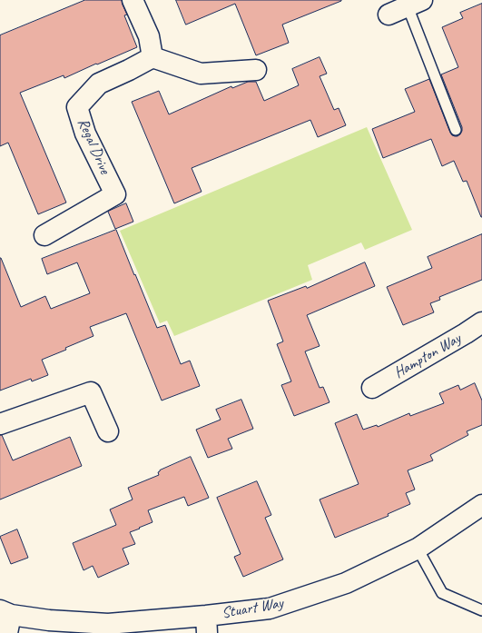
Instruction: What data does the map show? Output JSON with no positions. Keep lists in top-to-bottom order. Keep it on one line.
{"streets":{"street":["Regal Drive","Hampton Way","Stuart Way"]}}
